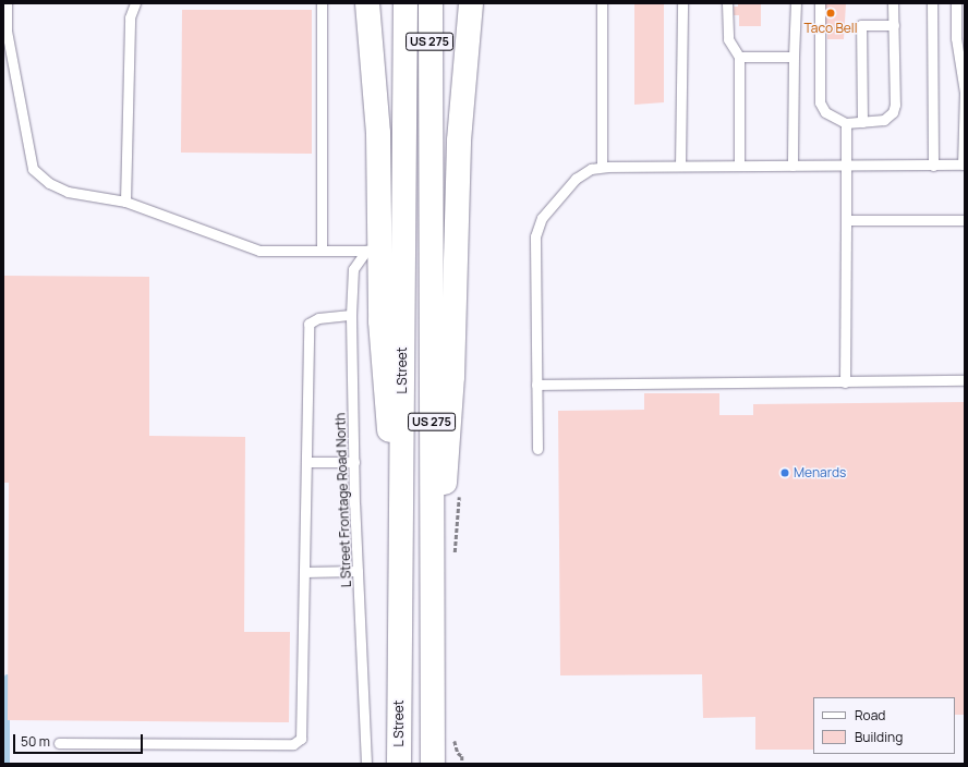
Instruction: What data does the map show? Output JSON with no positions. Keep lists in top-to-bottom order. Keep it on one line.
{"streets":{"main road":["US 275","L Street"],"lane":["L Street Frontage Road North"]},"places":["Taco Bell","Menards"],"legend":["Road","Building"],"scale_bar":"50 m"}
